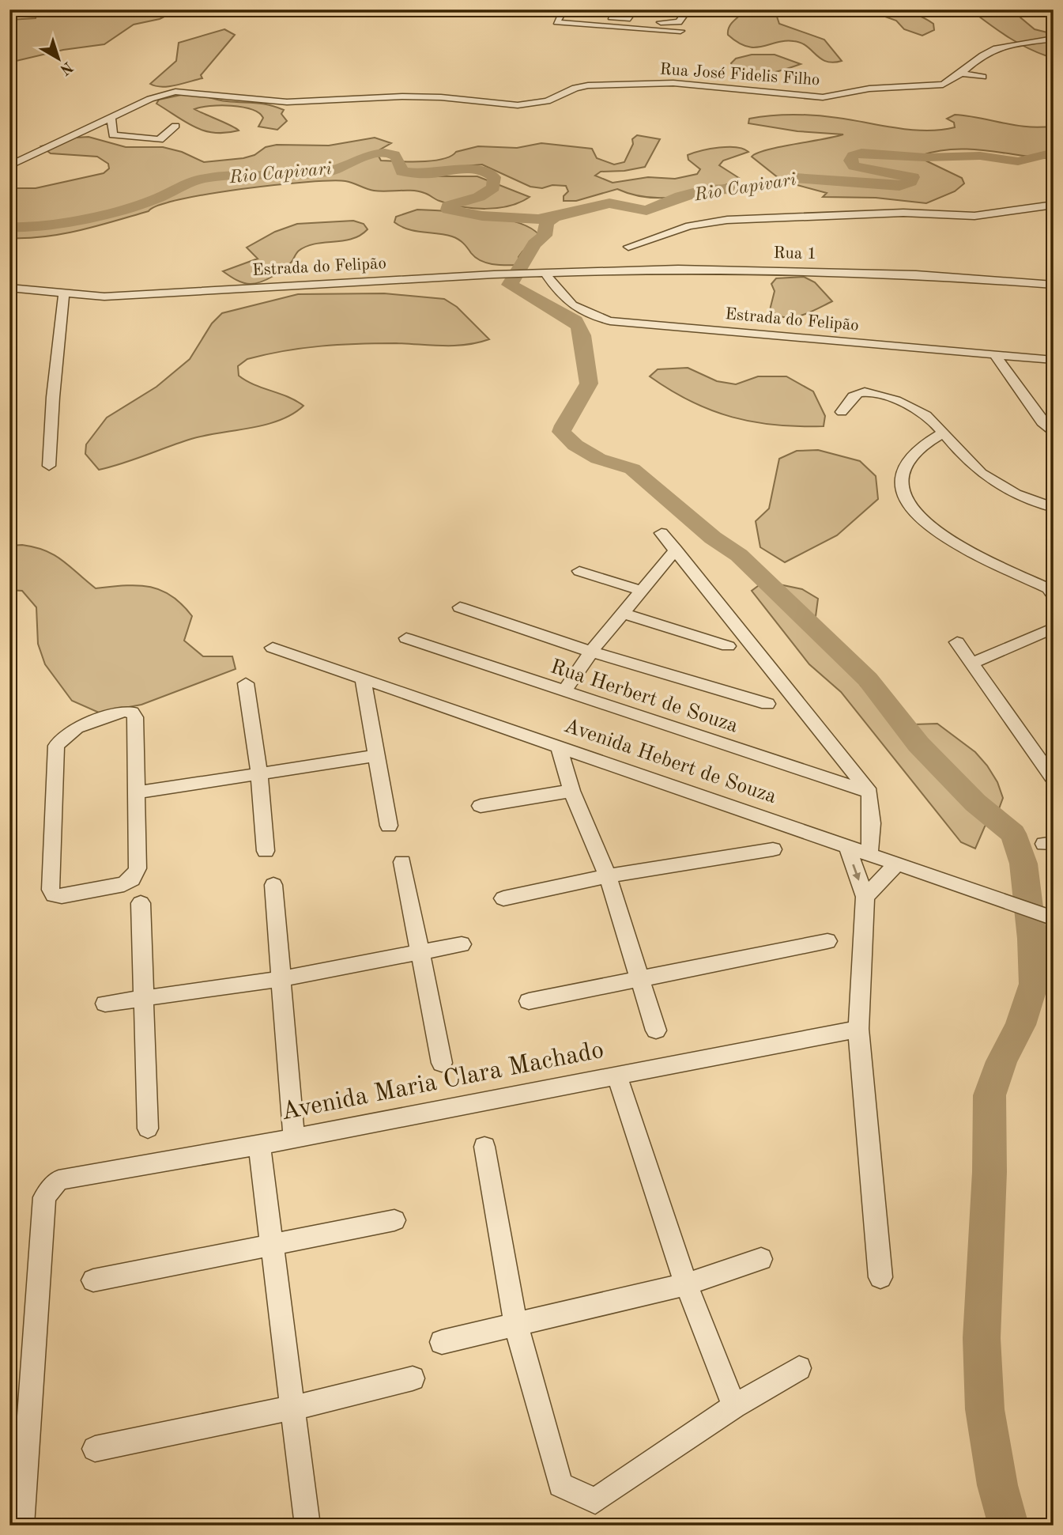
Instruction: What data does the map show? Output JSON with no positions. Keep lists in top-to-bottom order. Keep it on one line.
{"streets":{"street":["Rua José Fidelis Filho","Rua 1","Estrada do Felipão","Rua Herbert de Souza","Avenida Hebert de Souza","Avenida Maria Clara Machado"]},"crossings":[["Rua 1","Estrada do Felipão"]],"water":["Rio Capivari"],"north":"bottom right"}
